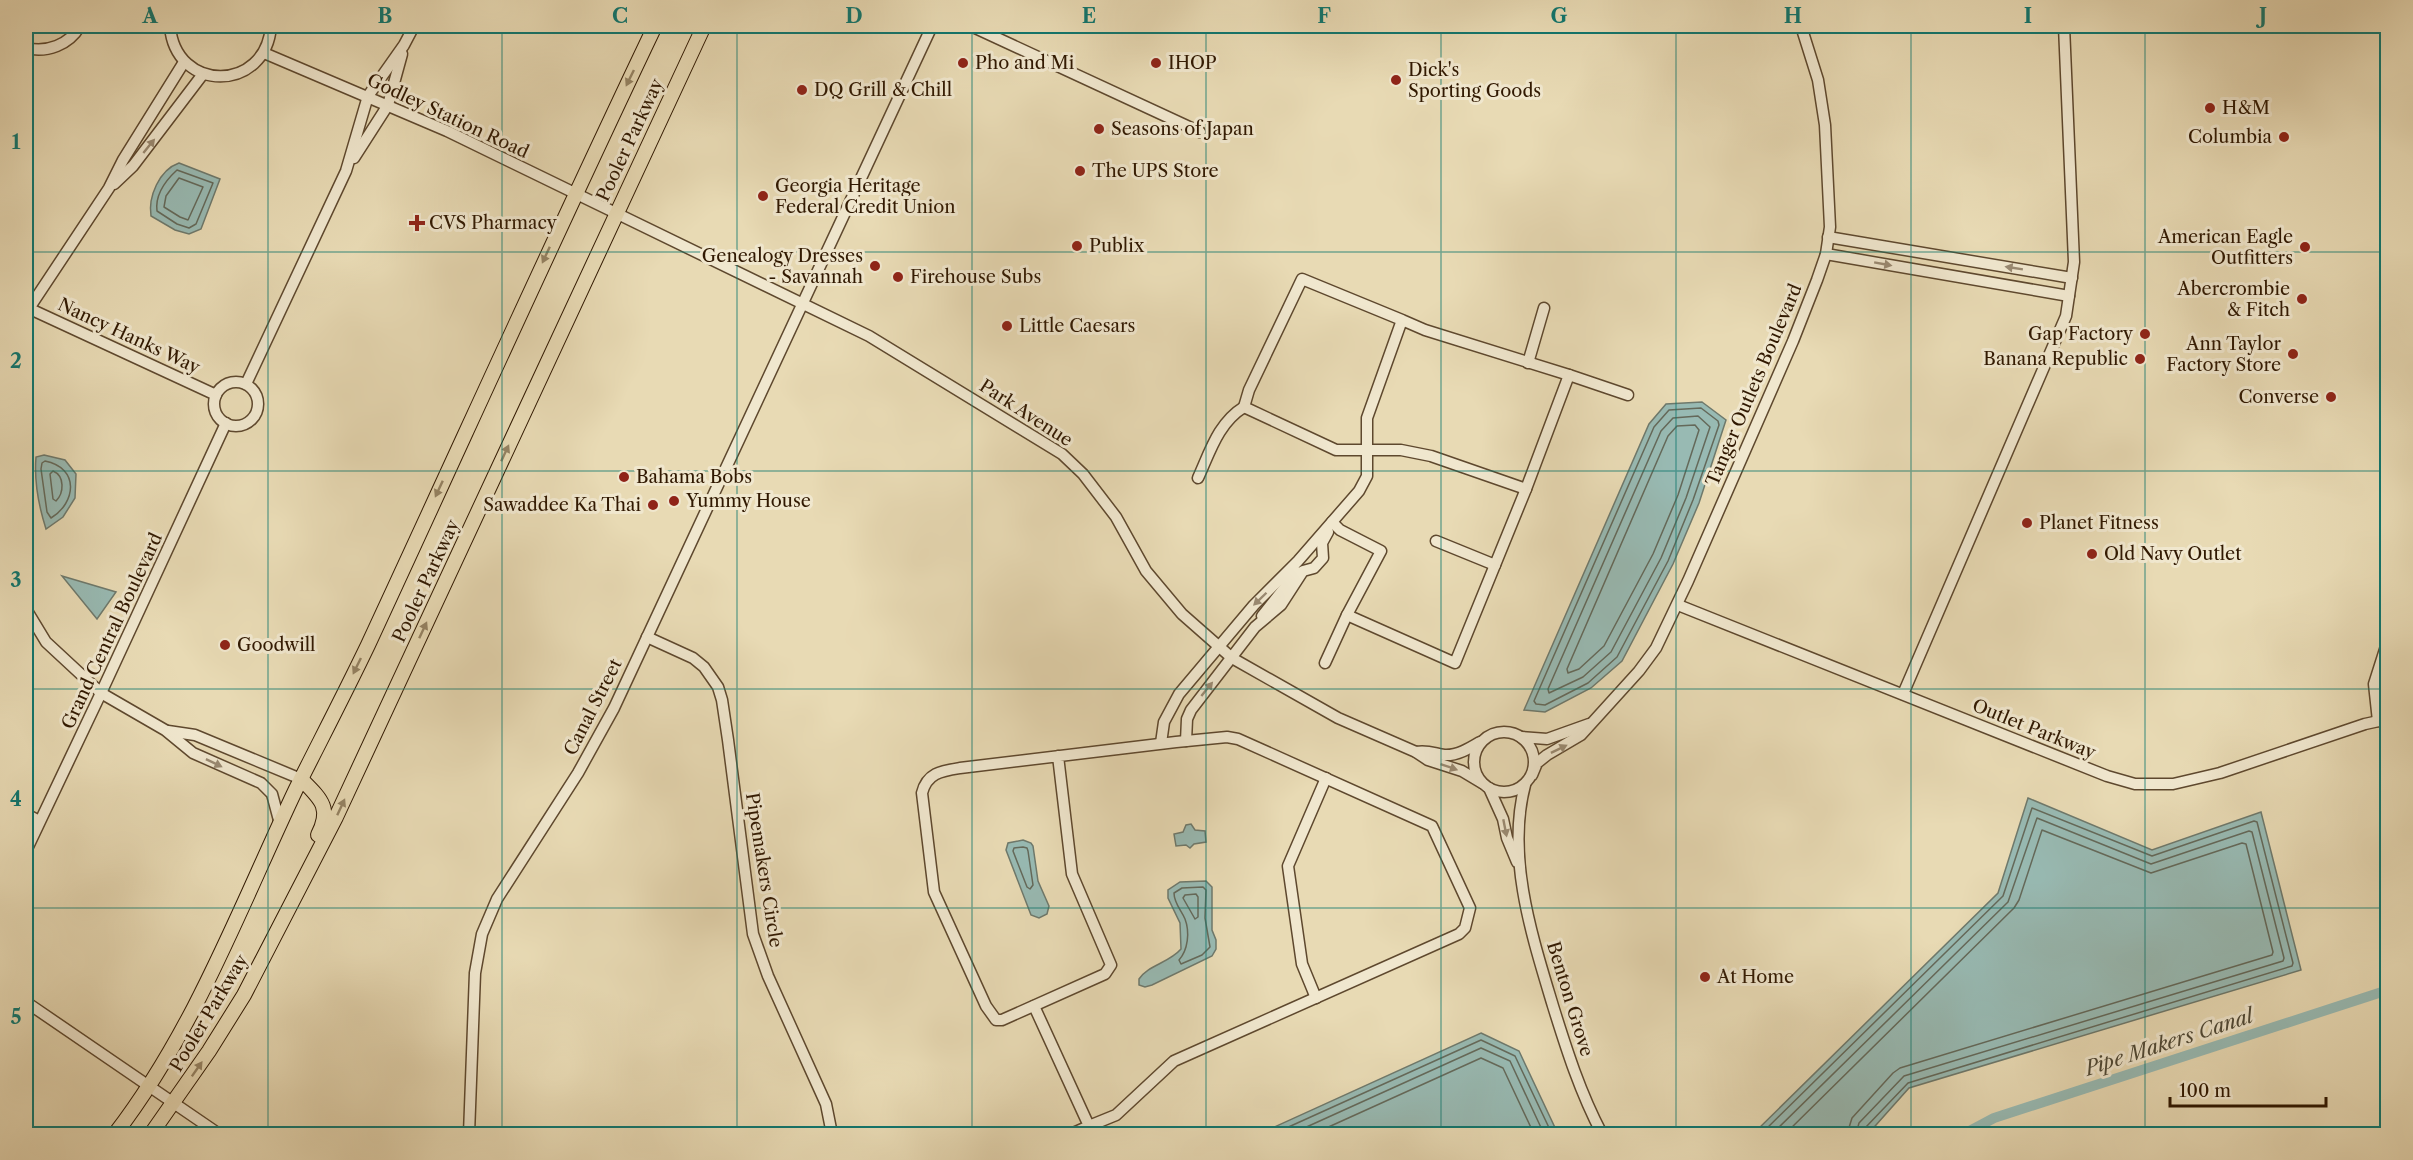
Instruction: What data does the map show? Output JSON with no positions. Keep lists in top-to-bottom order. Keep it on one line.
{"streets":{"main road":["Pooler Parkway"],"street":["Godley Station Road","Nancy Hanks Way","Tanger Outlets Boulevard","Park Avenue","Grand Central Boulevard","Canal Street","Outlet Parkway","Pipemakers Circle","Benton Grove"]},"crossings":[["Godley Station Road","Pooler Parkway"],["Godley Station Road","Park Avenue"],["Pooler Parkway","Park Avenue"],["Nancy Hanks Way","Grand Central Boulevard"],["Tanger Outlets Boulevard","Park Avenue"],["Tanger Outlets Boulevard","Outlet Parkway"],["Tanger Outlets Boulevard","Benton Grove"],["Park Avenue","Canal Street"],["Park Avenue","Benton Grove"],["Canal Street","Pipemakers Circle"]],"water":["Pipe Makers Canal"],"places":{"other":["Pho and Mi","IHOP","Dick's Sporting Goods","DQ Grill & Chill","H&M","Seasons of Japan","Columbia","The UPS Store","Georgia Heritage Federal Credit Union","Publix","American Eagle Outfitters","Genealogy Dresses - Savannah","Firehouse Subs","Abercrombie & Fitch","Little Caesars","Gap Factory","Ann Taylor Factory Store","Banana Republic","Converse","Bahama Bobs","Yummy House","Sawaddee Ka Thai","Planet Fitness","Old Navy Outlet","Goodwill","At Home"],"health":["CVS Pharmacy"]},"scale_bar":"100 m","grid":{"columns":["A","B","C","D","E","F","G","H","I","J"],"rows":["1","2","3","4","5"]}}
